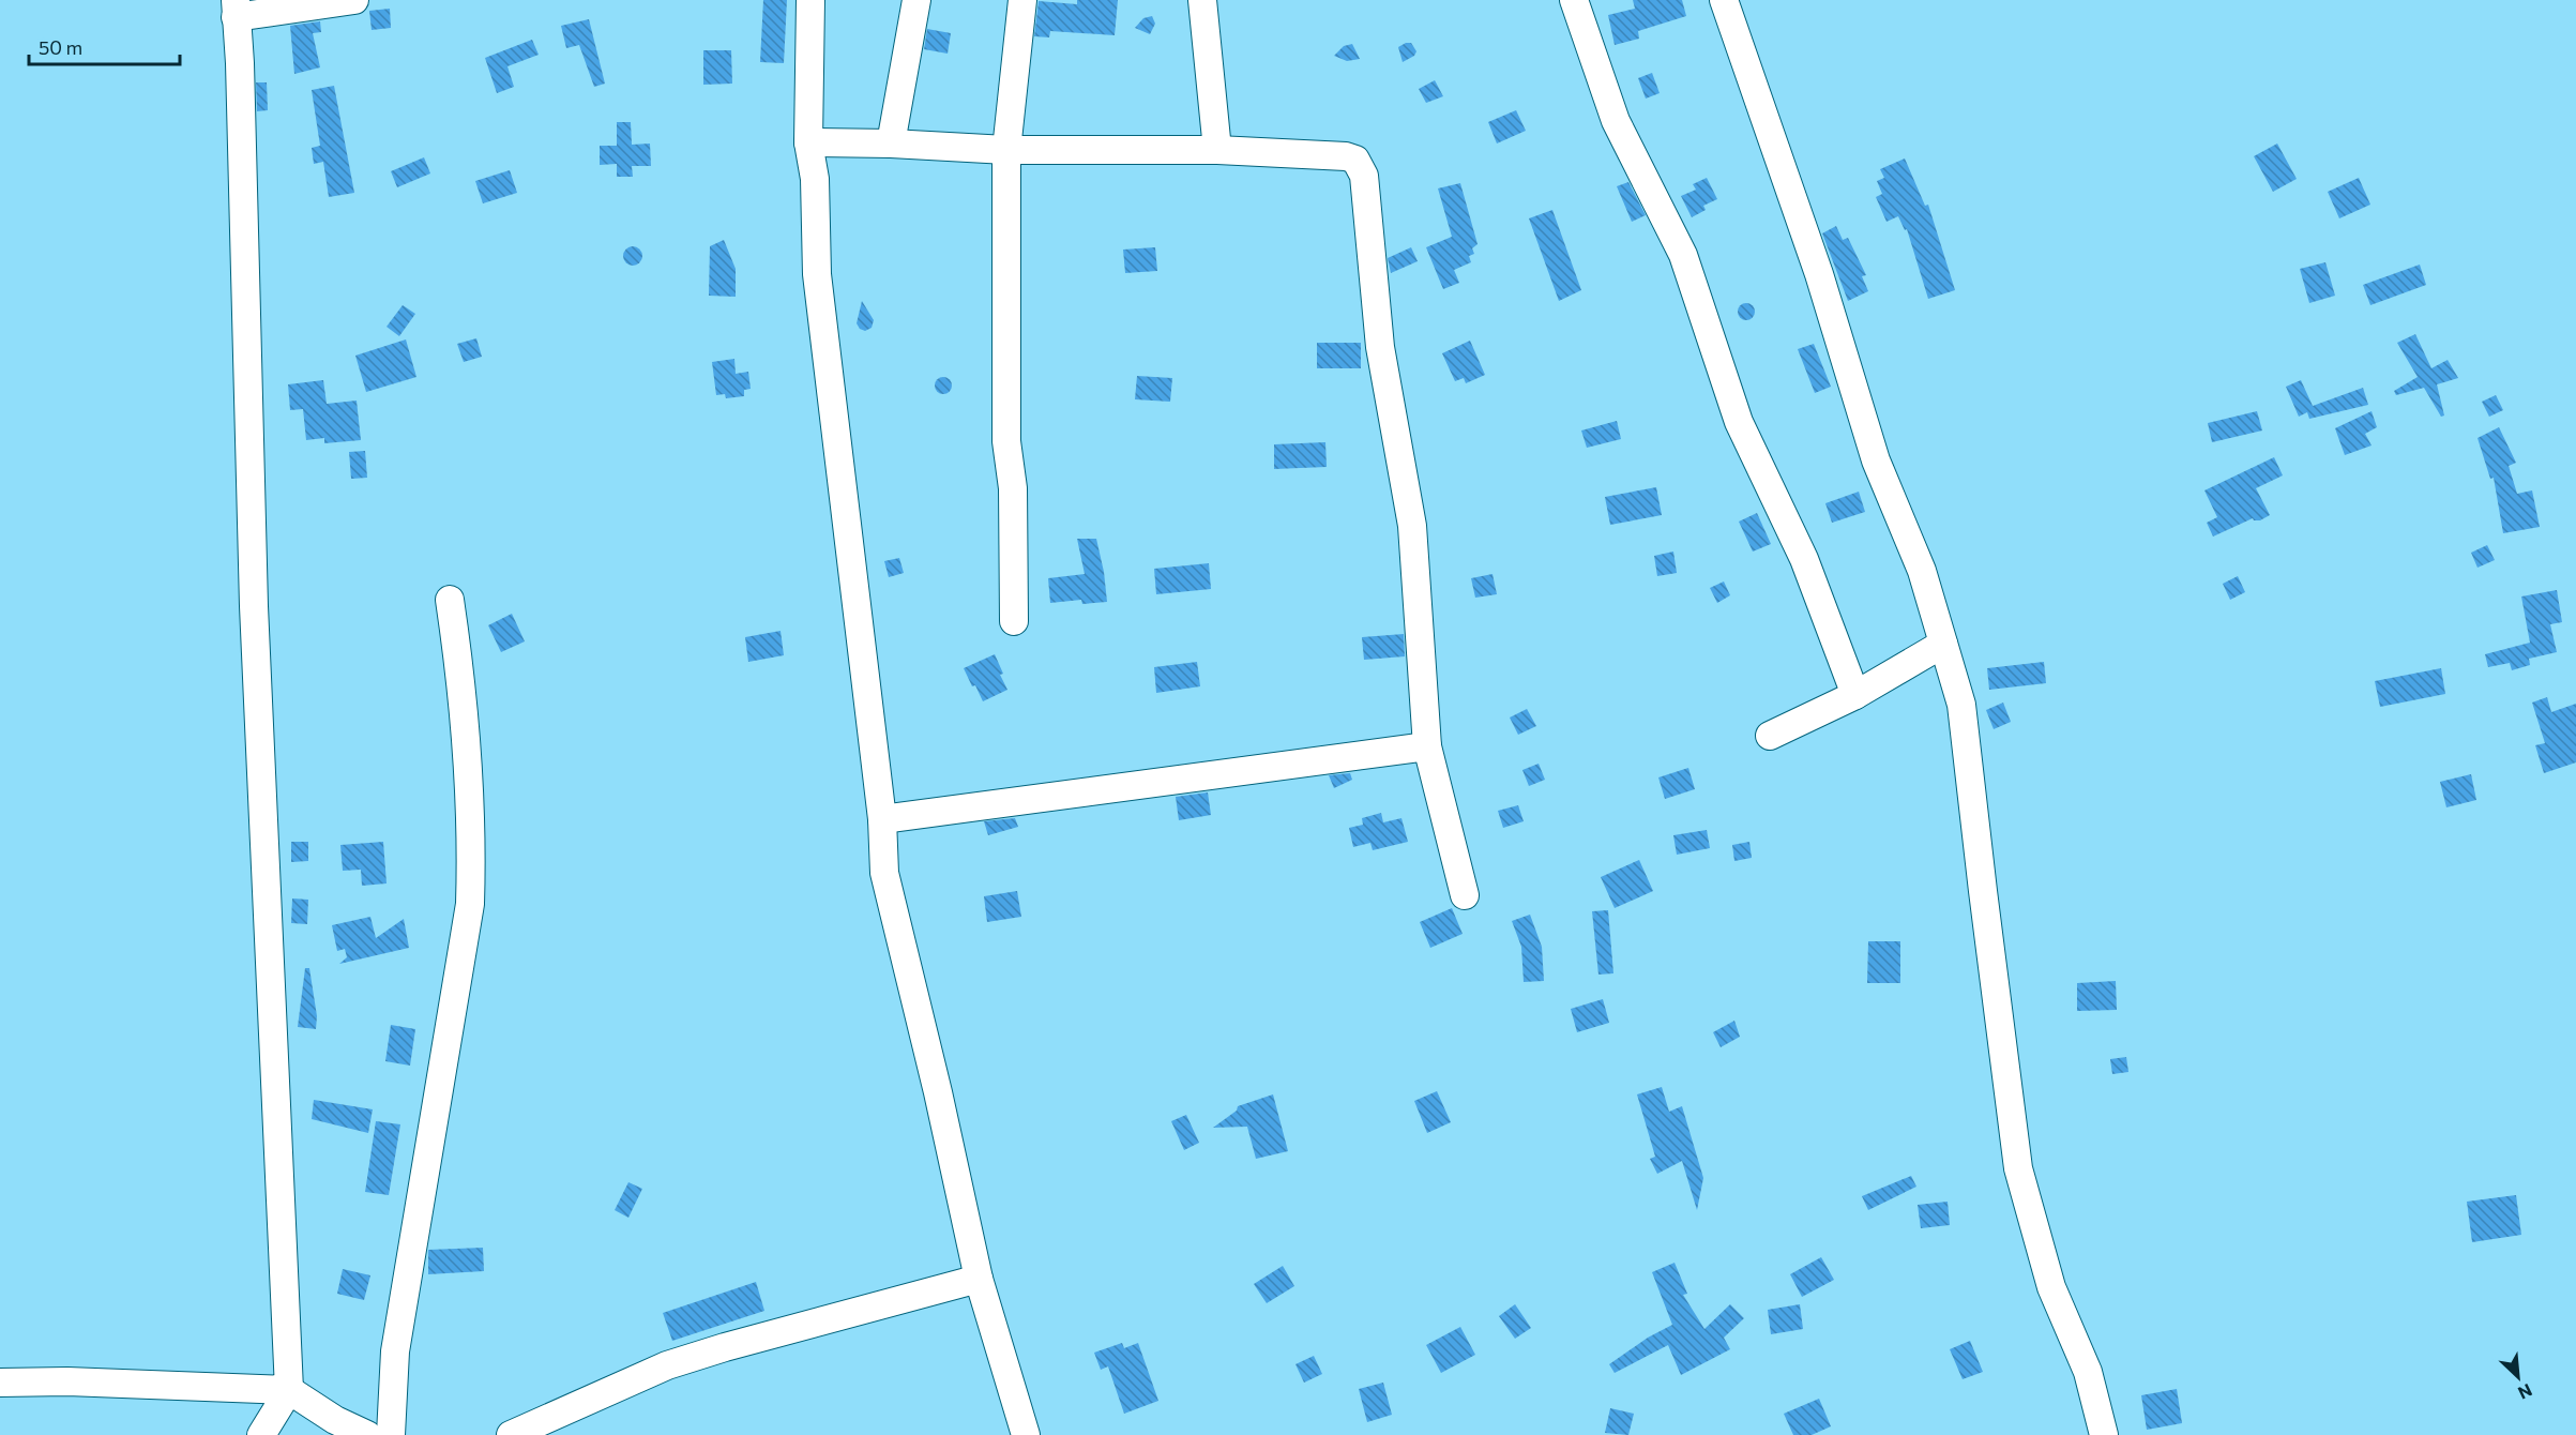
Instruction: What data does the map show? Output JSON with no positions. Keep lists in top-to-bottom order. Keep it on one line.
{"scale_bar":"50 m","north":"bottom right"}
